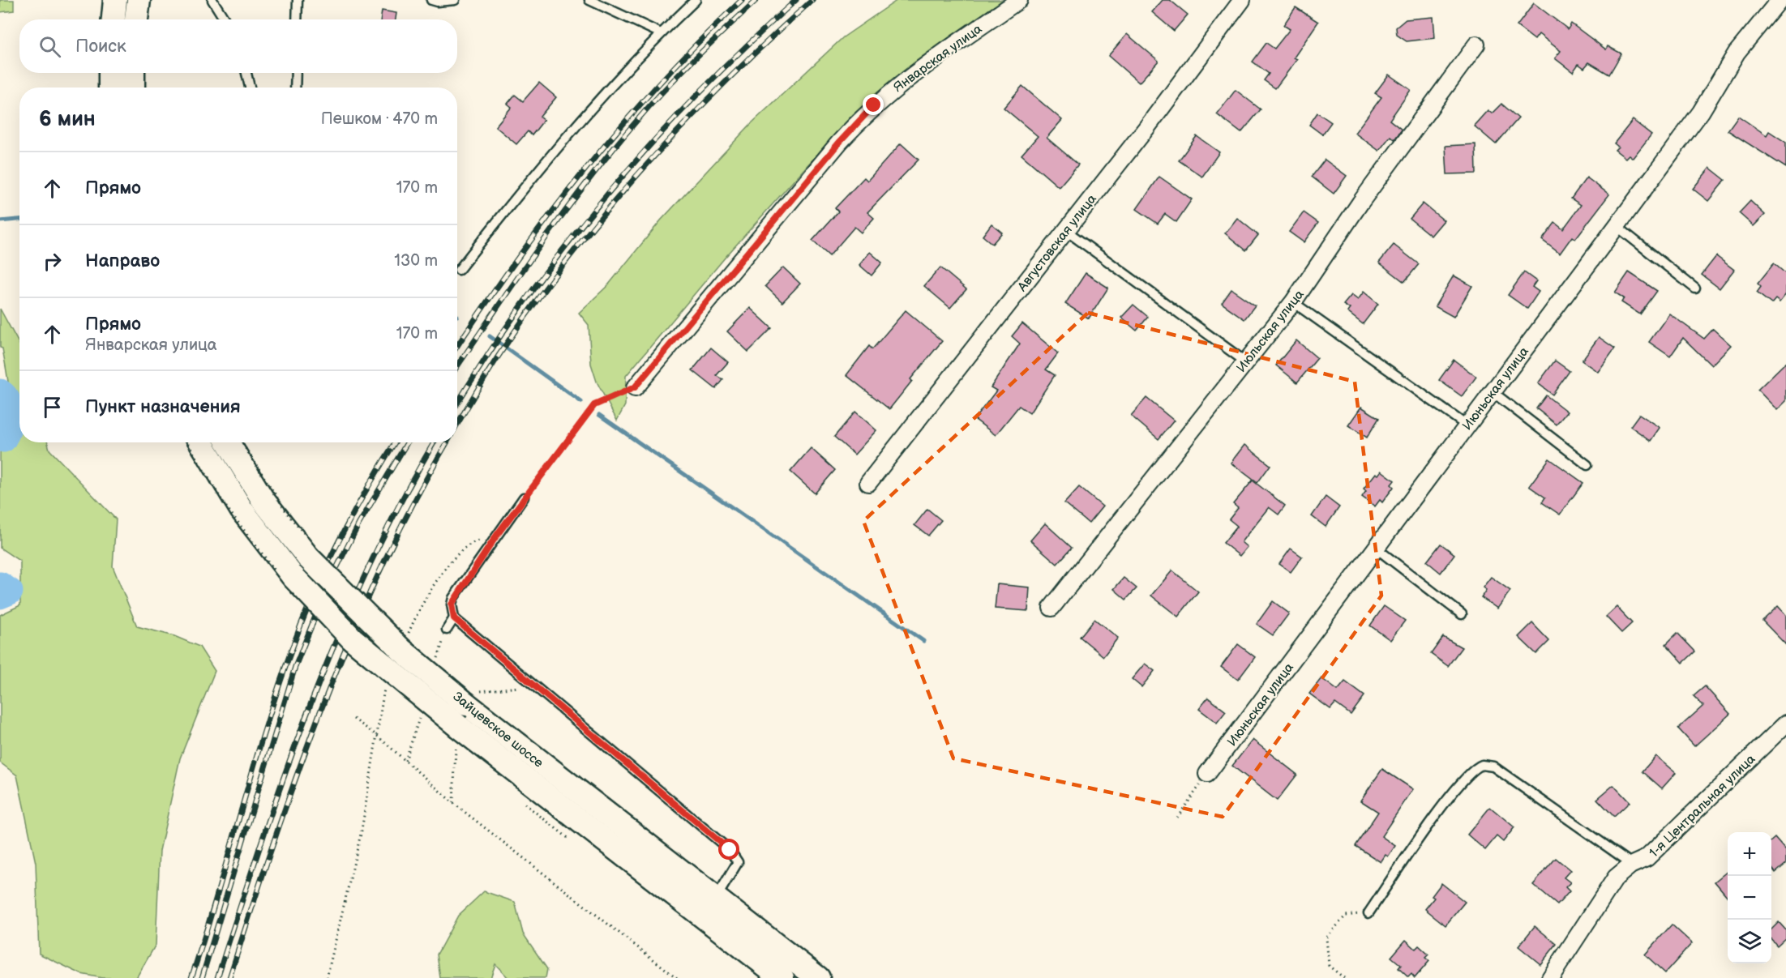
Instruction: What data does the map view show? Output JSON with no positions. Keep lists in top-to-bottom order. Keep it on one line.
{"streets":{"main road":["Зайцевское шоссе"],"street":["Январская улица","Августовская улица","Июльская улица","Июньская улица","1-я Центральная улица"]},"page":{"search":"Поиск","heading":["6 мин","Пешком · 470 m"],"list":[["Прямо","170 m"],["Направо","130 m"],["Прямо","Январская улица","170 m"],"Пункт назначения"],"map_buttons":["+","−"]}}
